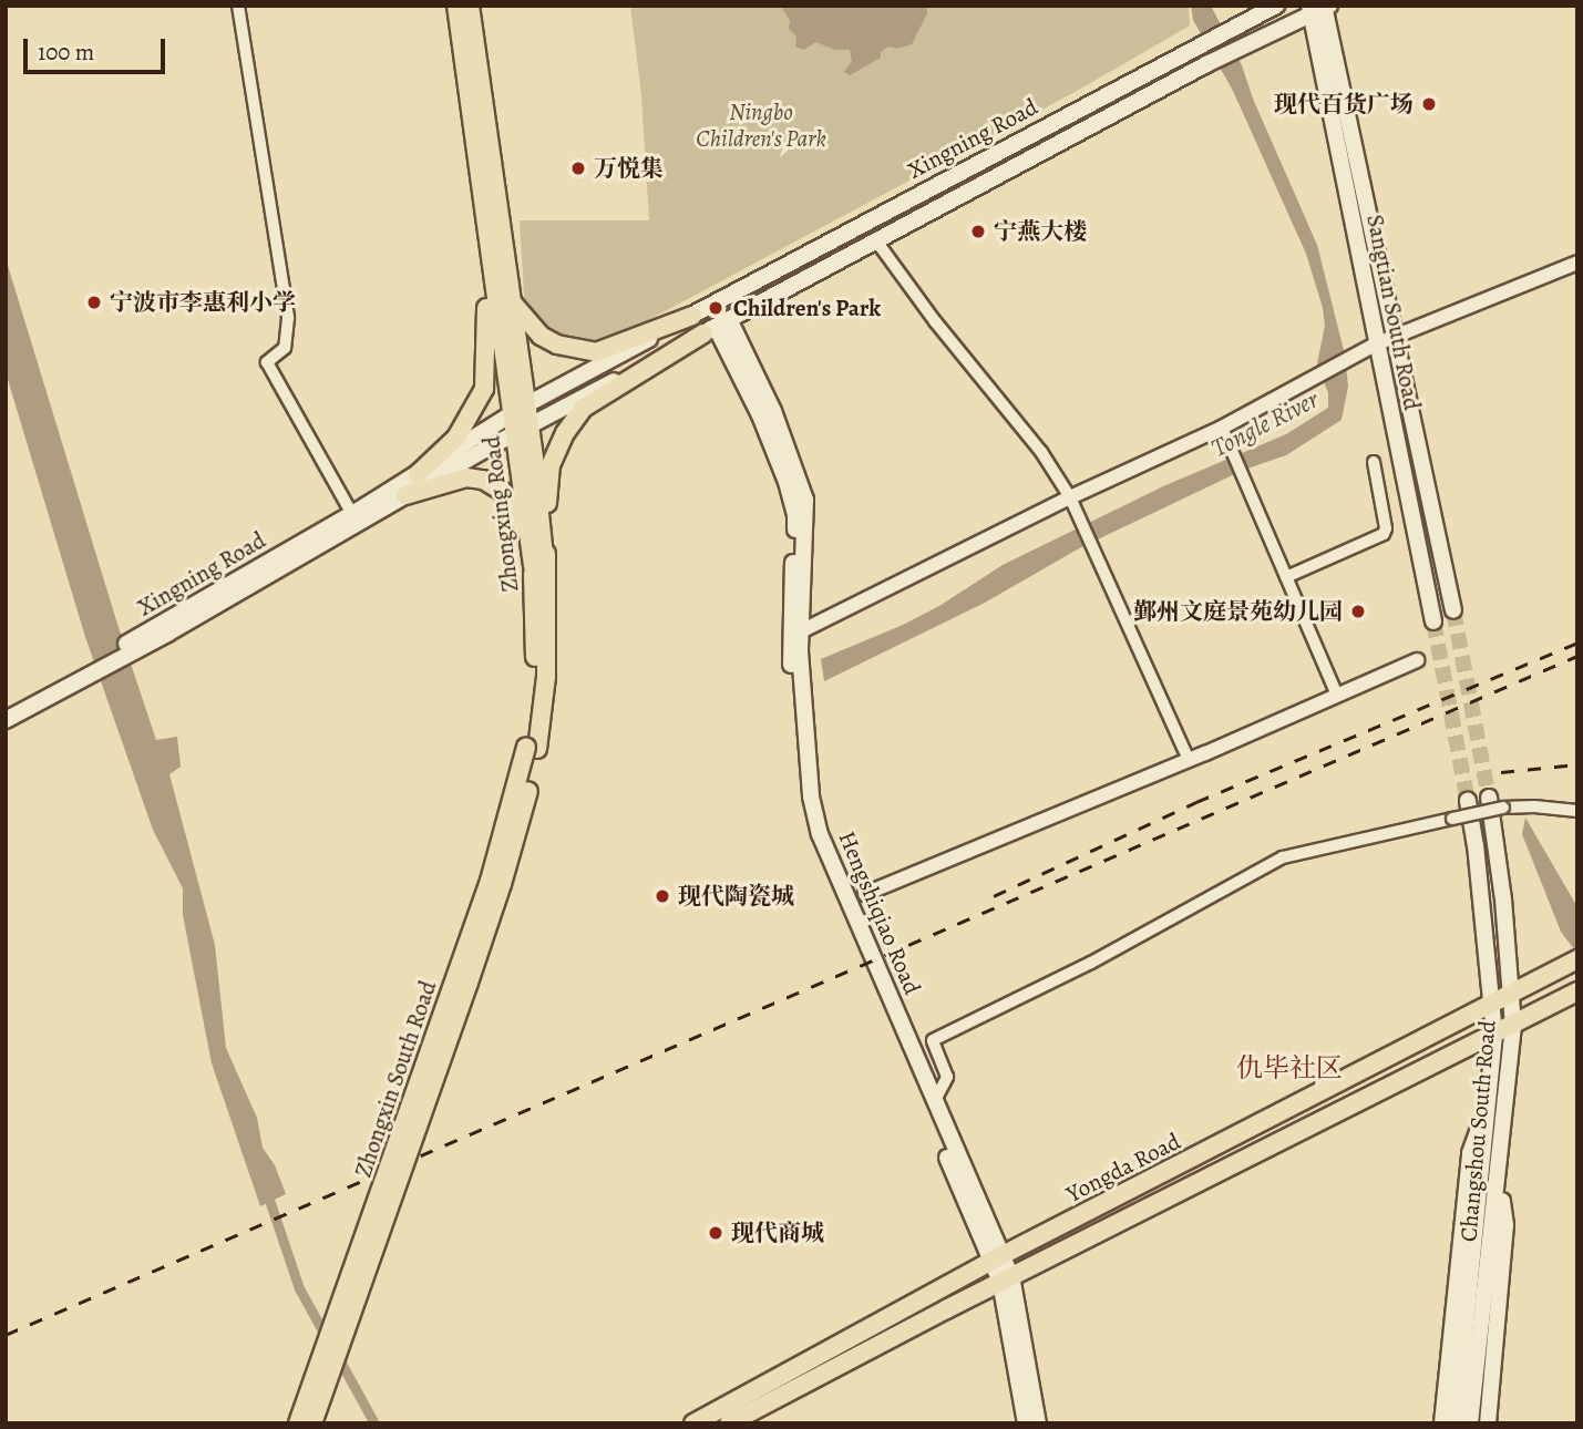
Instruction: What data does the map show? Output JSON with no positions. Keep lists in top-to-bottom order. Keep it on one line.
{"streets":{"main road":["Xingning Road","Sangtian South Road","Zhongxing Road","Hengshiqiao Road","Zhongxin South Road","Changshou South Road","Yongda Road"]},"crossings":[["Xingning Road","Sangtian South Road"],["Xingning Road","Zhongxing Road"],["Xingning Road","Hengshiqiao Road"],["Zhongxing Road","Zhongxin South Road"],["Hengshiqiao Road","Yongda Road"],["Changshou South Road","Yongda Road"]],"districts":["仇毕社区"],"water":["Tongle River"],"parks":["Ningbo Children's Park"],"places":["现代百货广场","万悦集","宁燕大楼","宁波市李惠利小学","Children's Park","鄞州文庭景苑幼儿园","现代陶瓷城","现代商城"],"scale_bar":"100 m"}
